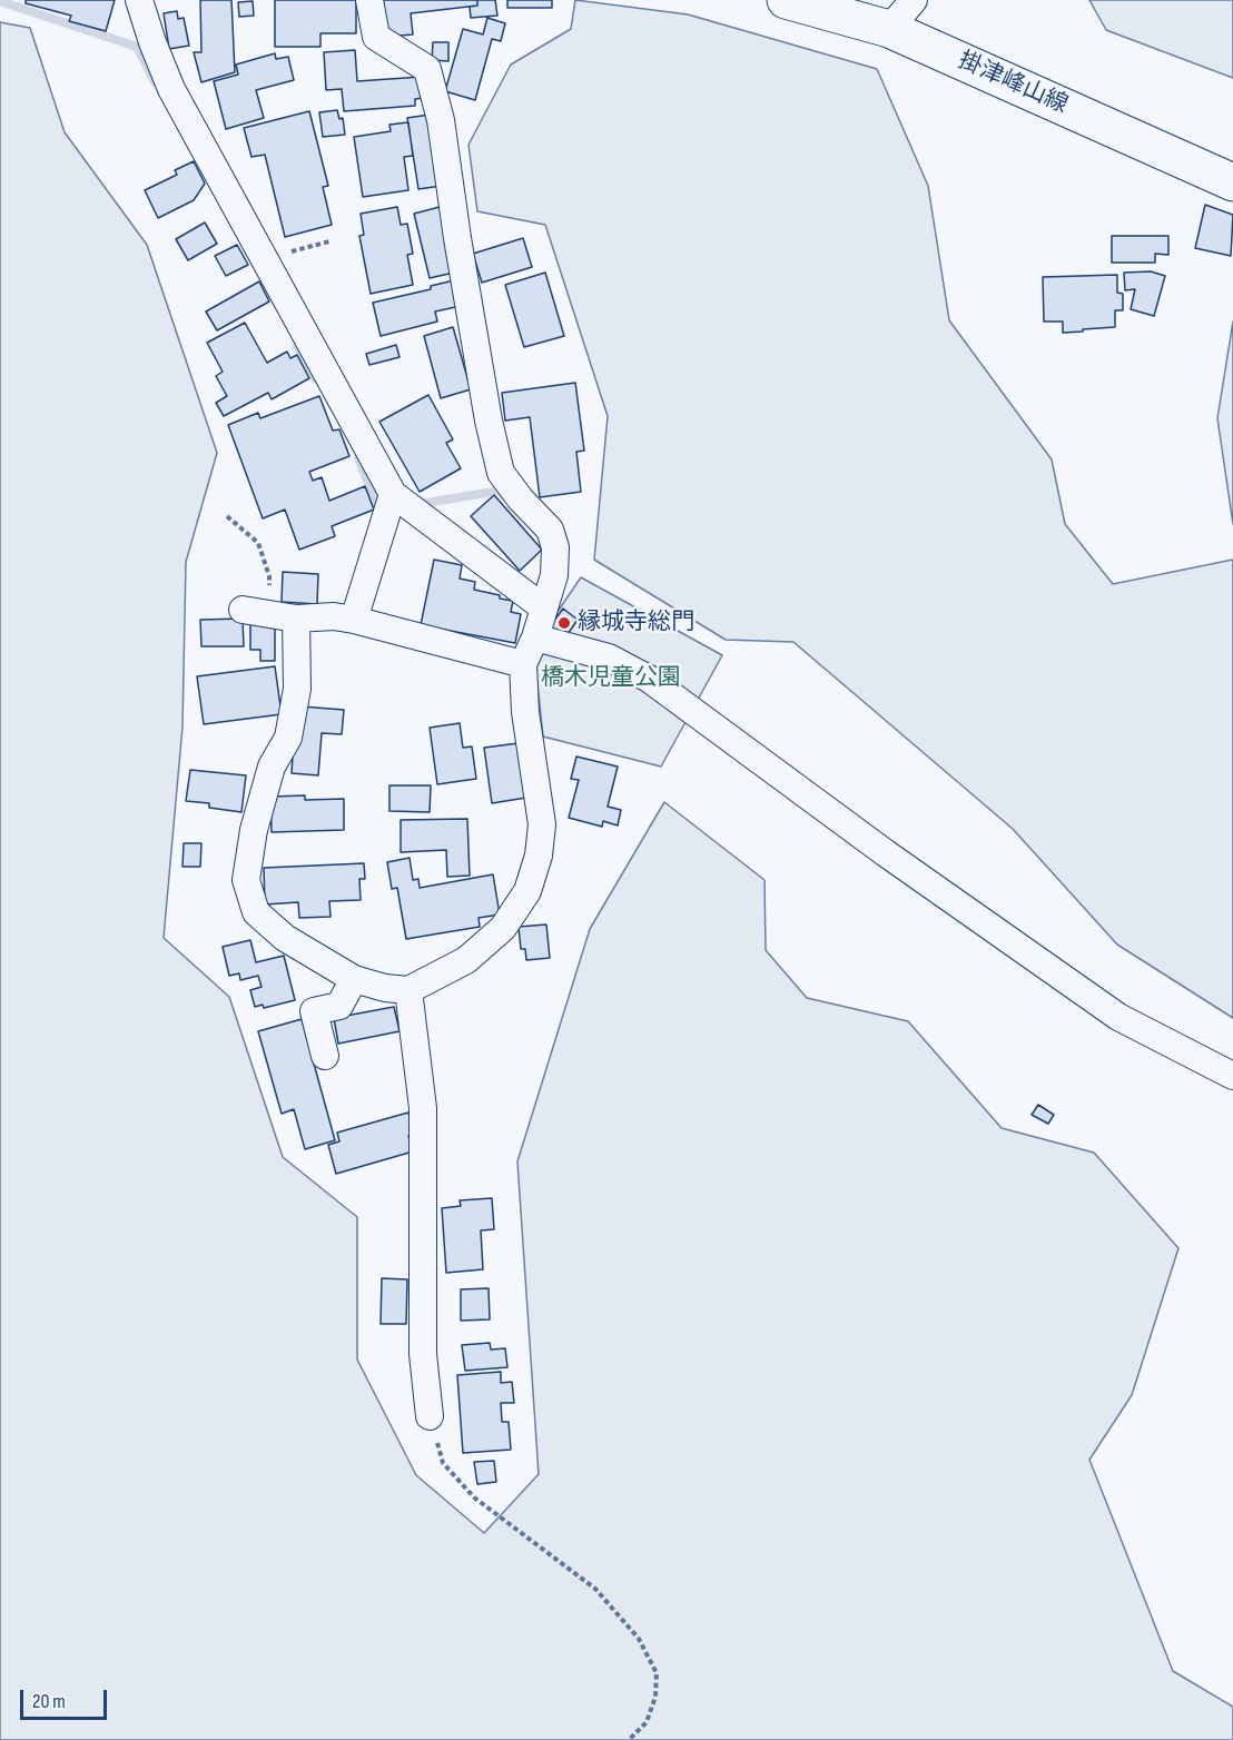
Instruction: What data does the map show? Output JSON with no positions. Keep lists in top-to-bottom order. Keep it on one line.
{"streets":{"main road":["掛津峰山線"]},"parks":["橋木児童公園"],"places":["縁城寺総門"],"scale_bar":"20 m"}
